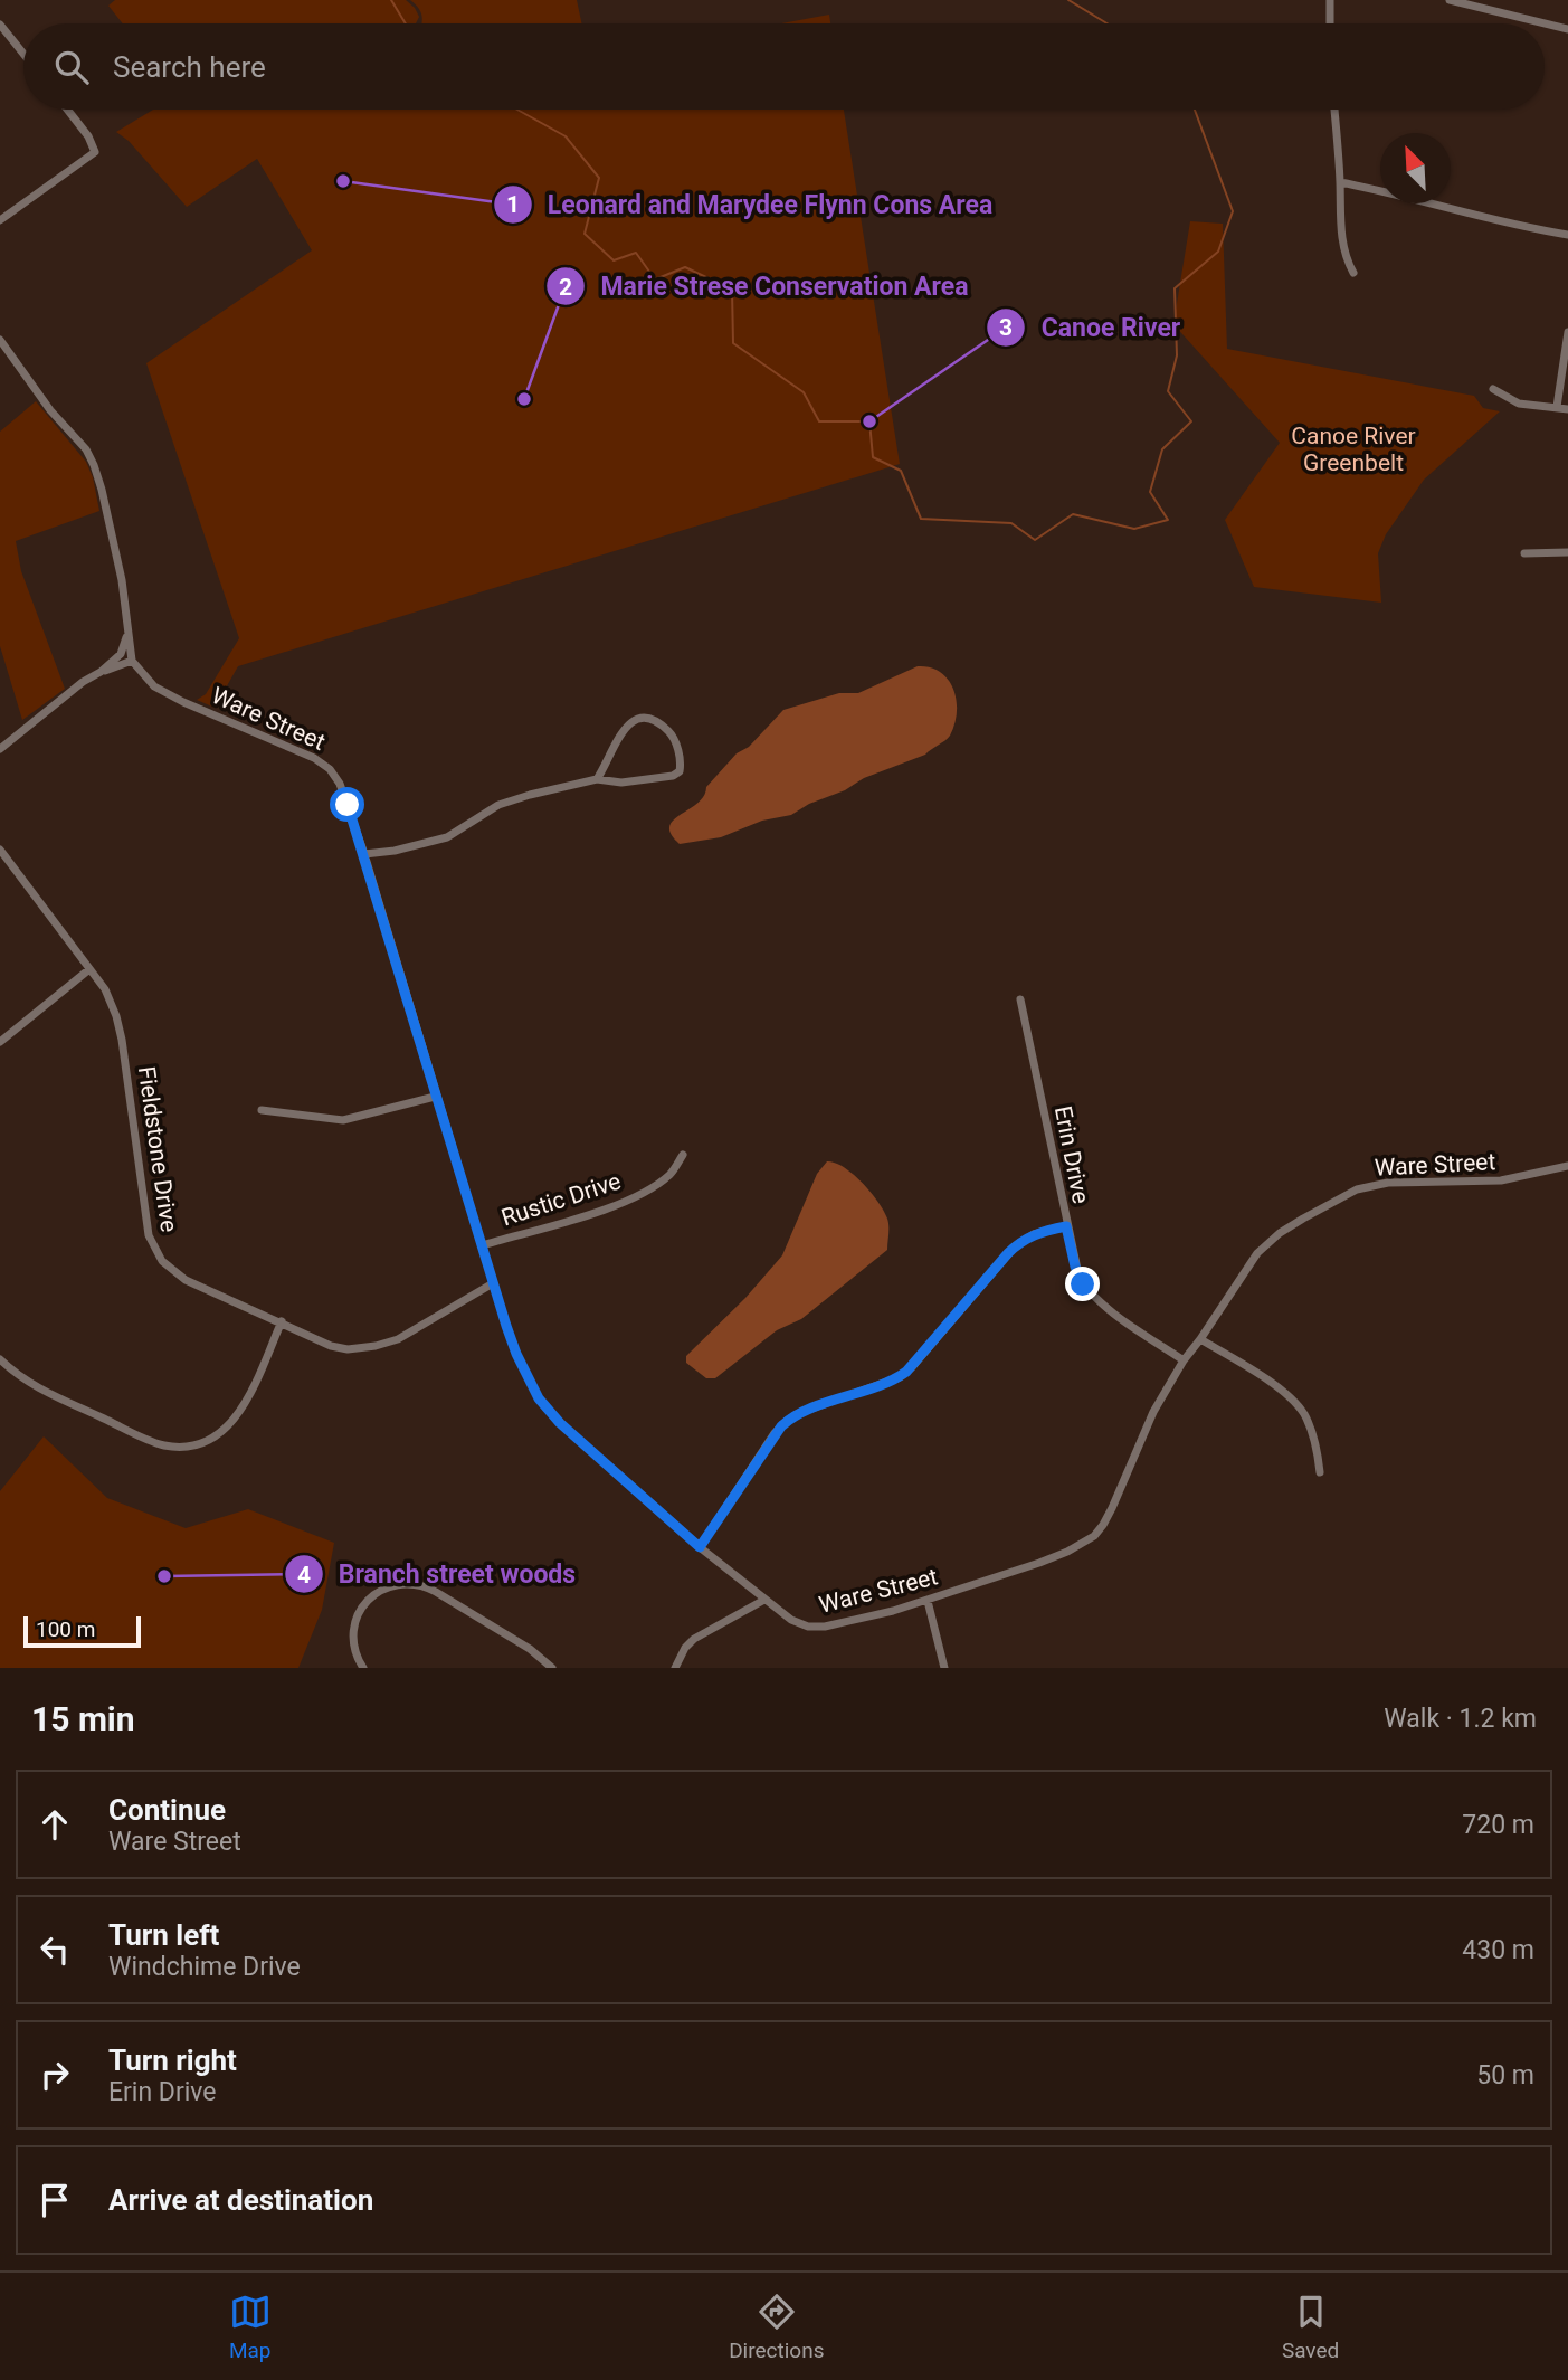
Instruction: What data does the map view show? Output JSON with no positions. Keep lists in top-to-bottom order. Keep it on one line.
{"streets":{"street":["Ware Street","Fieldstone Drive","Erin Drive","Rustic Drive"]},"crossings":[["Ware Street","Fieldstone Drive"],["Ware Street","Erin Drive"],["Ware Street","Rustic Drive"]],"parks":["Canoe River Greenbelt"],"places":["Leonard and Marydee Flynn Cons Area","Marie Strese Conservation Area","Canoe River","Branch street woods"],"scale_bar":"100 m","north":"top left","page":{"search":"Search here","scale":"100 m","heading":["15 min","Walk · 1.2 km"],"list":[["Continue","Ware Street","720 m"],["Turn left","Windchime Drive","430 m"],["Turn right","Erin Drive","50 m"],"Arrive at destination"],"nav":["Map","Directions","Saved"]}}
